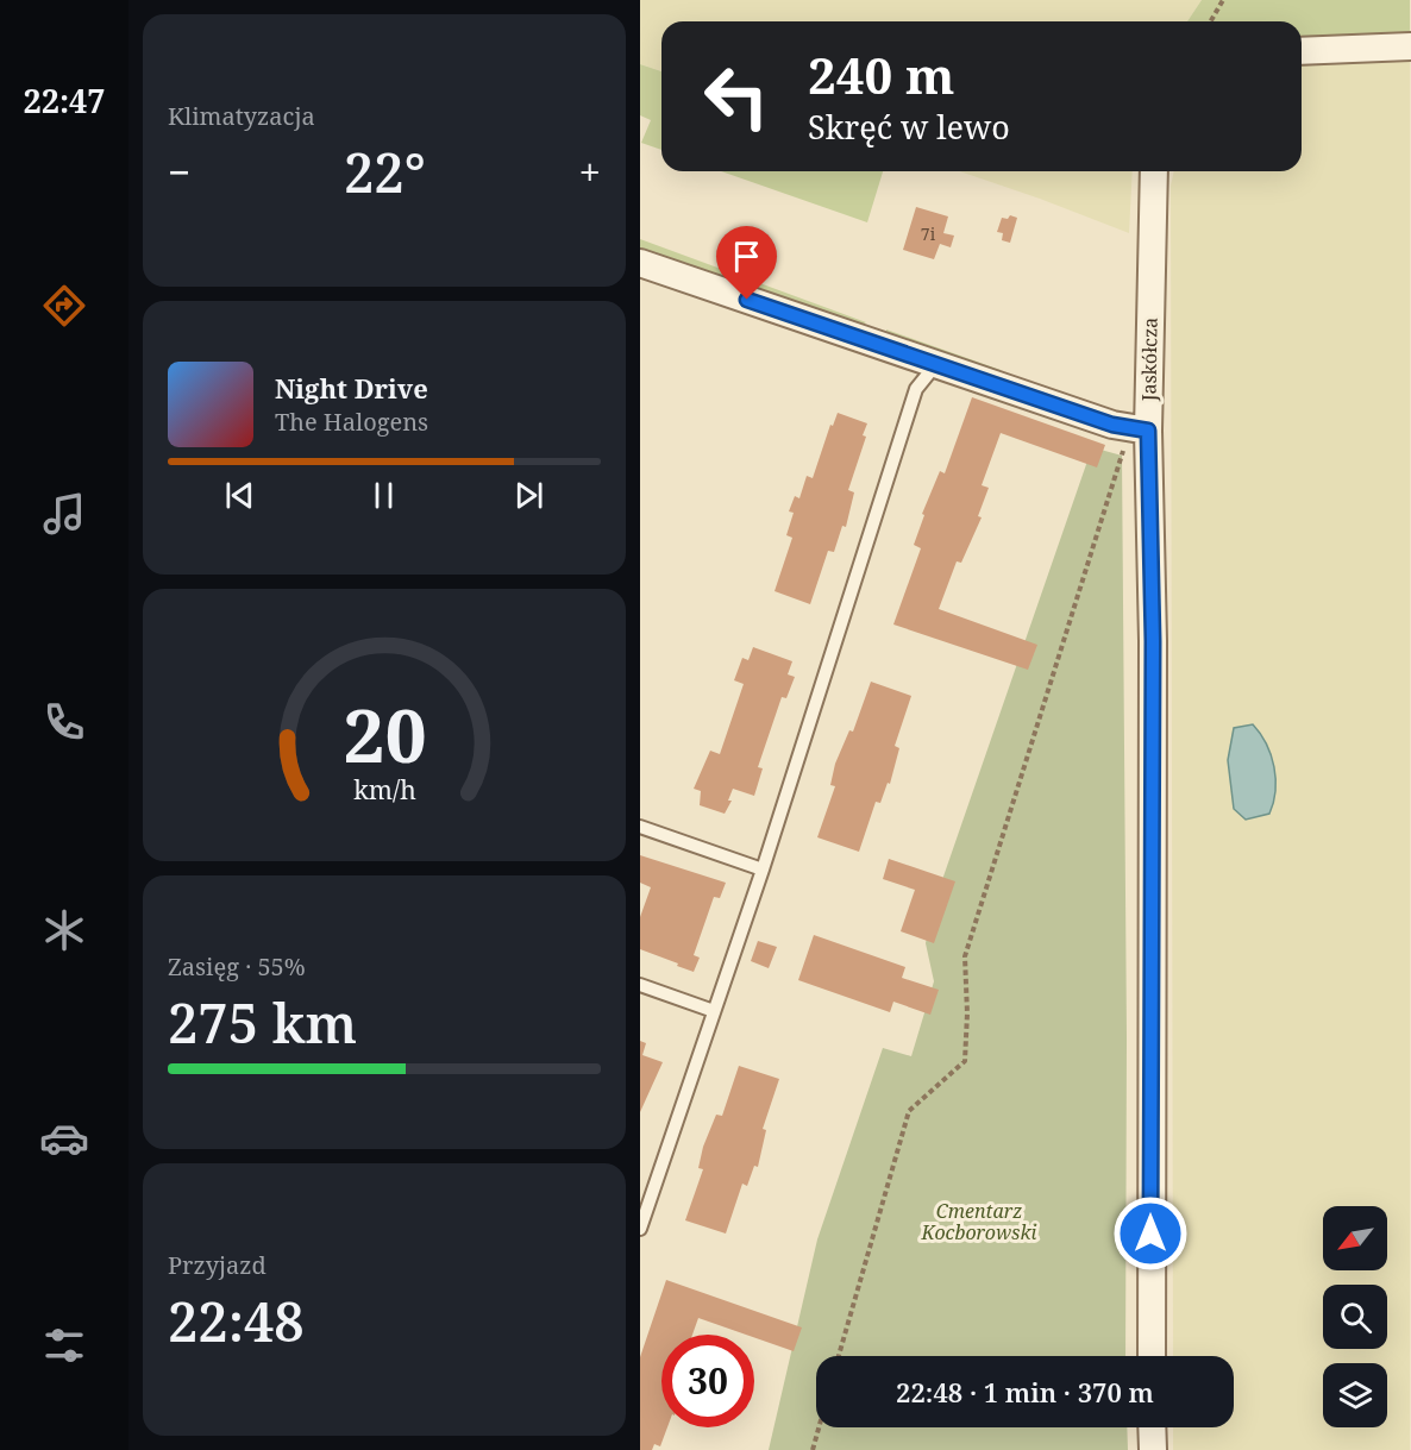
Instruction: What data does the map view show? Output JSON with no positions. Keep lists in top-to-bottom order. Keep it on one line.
{"streets":{"street":["Jaskółcza"]},"parks":["Cmentarz Kocborowski"],"house_numbers":["7i"],"north":"bottom left","page":{"tabs":"22:47","tile":["Klimatyzacja",["Zasięg · 55%","275 km"],["Przyjazd","22:48"]],"turn":["240 m","Skręć w lewo"],"heat":["−","22°","+"],"song":["Night Drive","The Halogens"],"limit":"30","trip":"22:48 · 1 min · 370 m","gauge":["20","km/h"]}}
